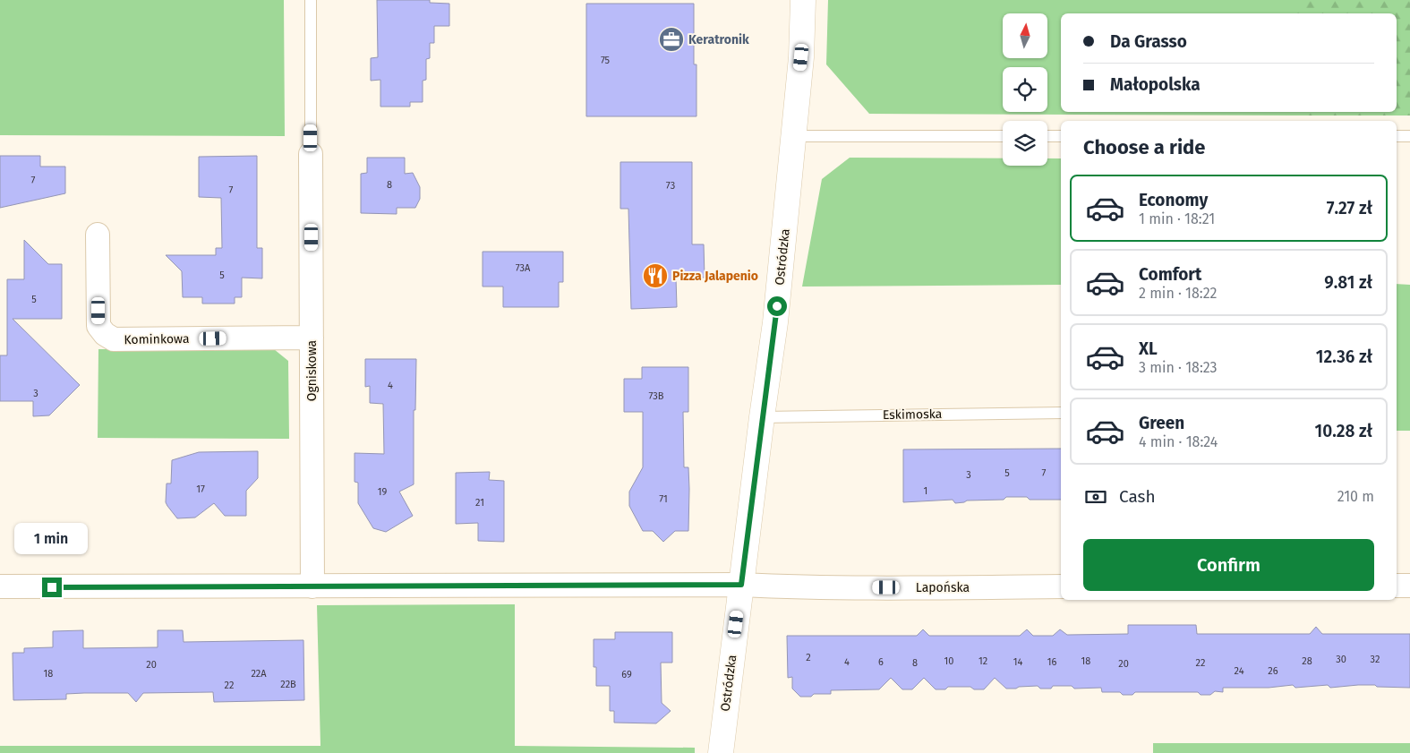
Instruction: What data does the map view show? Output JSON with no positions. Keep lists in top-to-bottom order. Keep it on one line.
{"streets":{"street":["Ostródzka","Kominkowa","Ogniskowa","Lapońska"],"lane":["Eskimoska"]},"crossings":[["Ostródzka","Eskimoska"],["Ostródzka","Lapońska"],["Kominkowa","Ogniskowa"],["Ogniskowa","Lapońska"]],"places":{"office":["Keratronik"],"restaurant":["Pizza Jalapenio"]},"house_numbers":["75","7","8","73","7","73A","5","5","4","3","73B","5","7","3","17","1","19","71","21","2","30","32","10","12","18","28","4","6","14","16","8","22","20","20","24","26","18","22A","69","22B","22"],"north":"top","page":{"banner":["Da Grasso","Małopolska"],"heading":"Choose a ride","list":[{"name":"Economy","note":"1 min · 18:21","value":"7.27 zł"},{"name":"Comfort","note":"2 min · 18:22","value":"9.81 zł"},{"name":"XL","note":"3 min · 18:23","value":"12.36 zł"},{"name":"Green","note":"4 min · 18:24","value":"10.28 zł"}],"pay":["Cash","210 m"],"bubble":"1 min","buttons":"Confirm"}}
